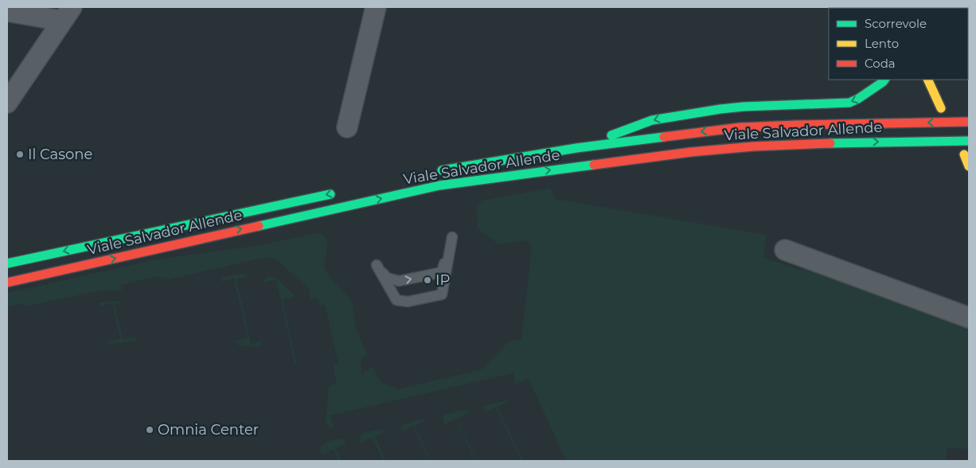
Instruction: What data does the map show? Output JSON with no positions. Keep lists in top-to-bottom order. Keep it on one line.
{"streets":{"main road":["Viale Salvador Allende"]},"places":["Il Casone","IP","Omnia Center"],"legend":["Scorrevole","Lento","Coda"]}
